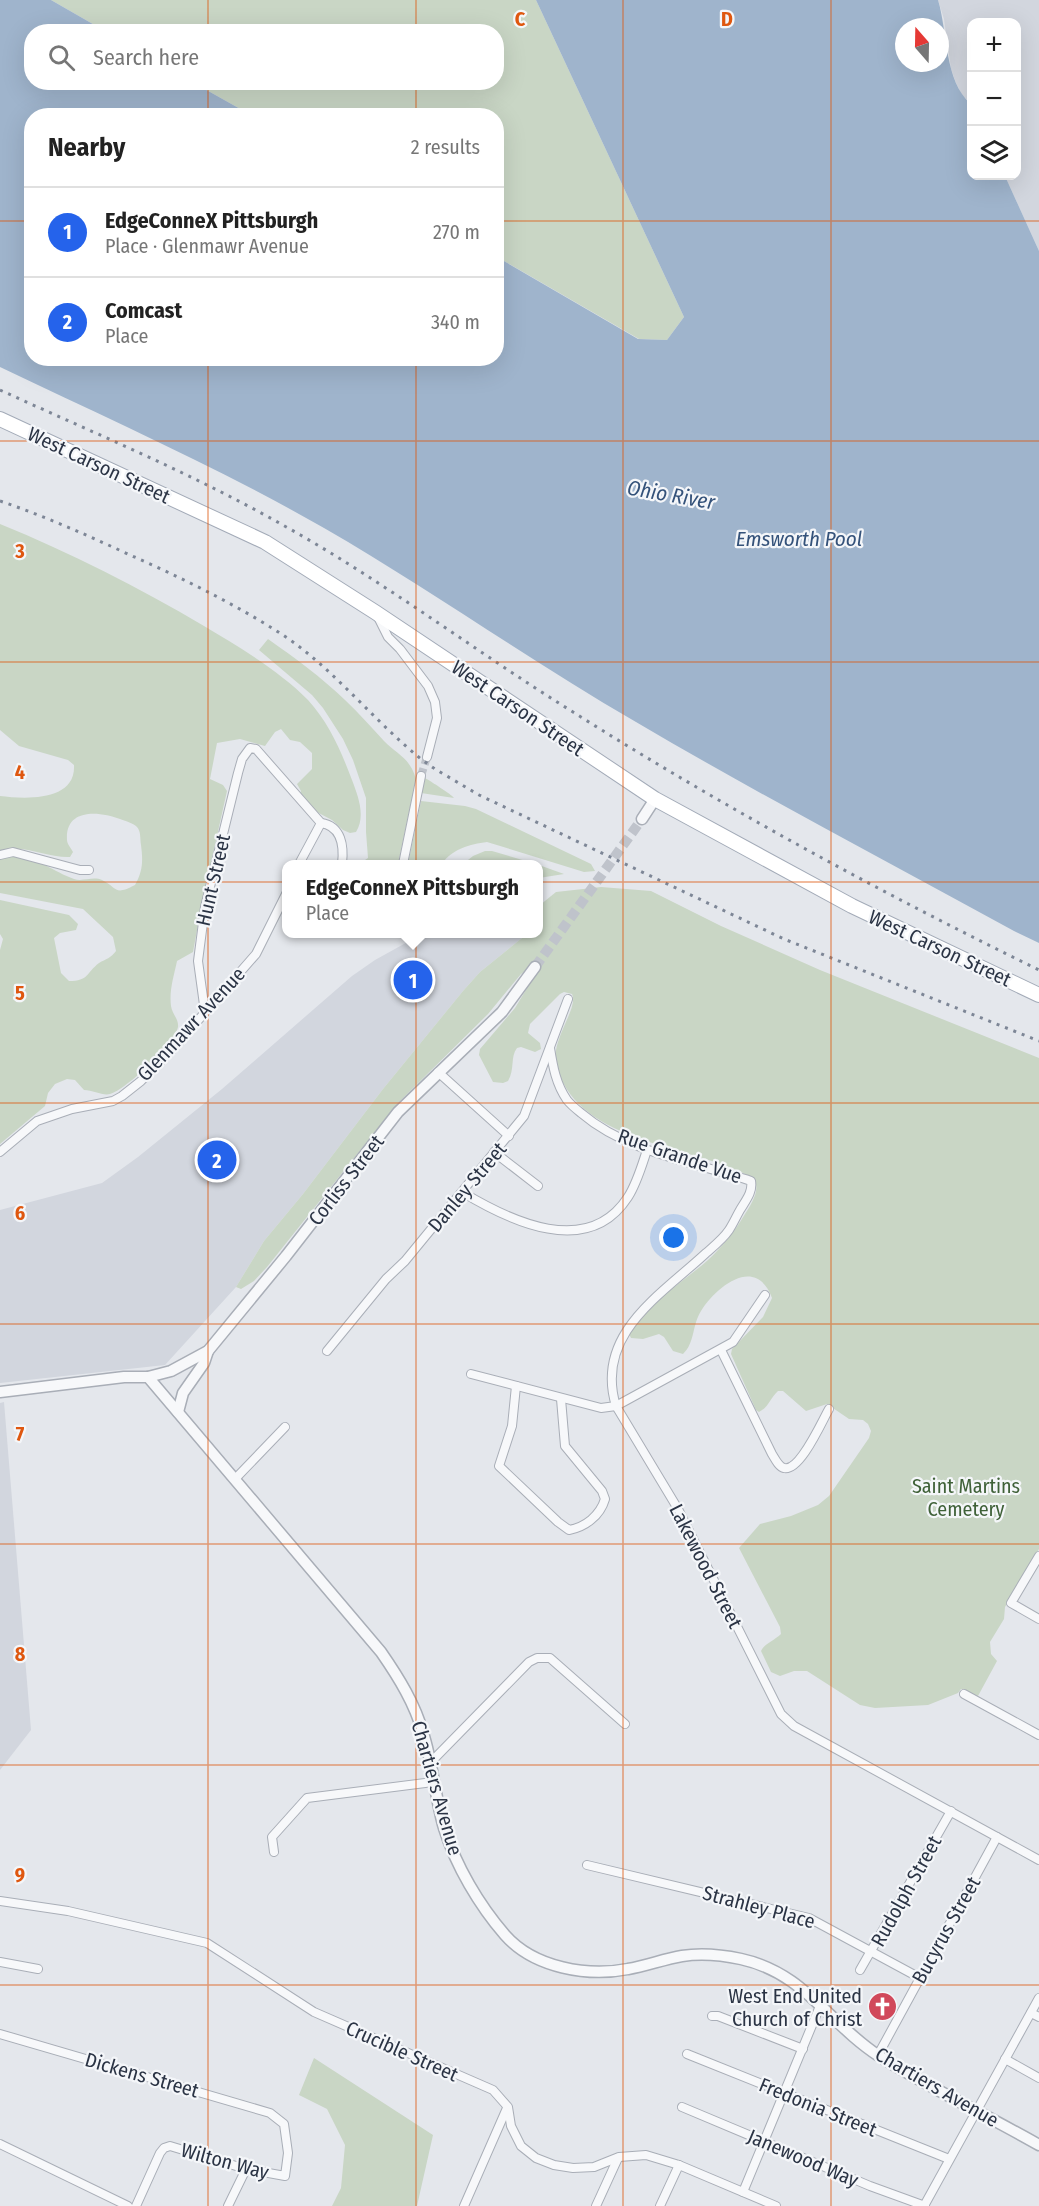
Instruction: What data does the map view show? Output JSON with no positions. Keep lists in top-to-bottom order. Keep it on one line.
{"streets":{"main road":["West Carson Street"],"street":["Hunt Street","Glenmawr Avenue","Rue Grande Vue","Corliss Street","Danley Street","Lakewood Street","Chartiers Avenue","Rudolph Street","Strahley Place","Bucyrus Street","Crucible Street","Dickens Street","Fredonia Street","Janewood Way","Wilton Way"]},"crossings":[["Hunt Street","Glenmawr Avenue"],["Rue Grande Vue","Danley Street"],["Rue Grande Vue","Lakewood Street"],["Corliss Street","Chartiers Avenue"],["Lakewood Street","Rudolph Street"],["Lakewood Street","Bucyrus Street"],["Chartiers Avenue","Bucyrus Street"],["Rudolph Street","Strahley Place"],["Strahley Place","Bucyrus Street"],["Dickens Street","Wilton Way"]],"water":["Ohio River","Emsworth Pool"],"parks":["Saint Martins Cemetery"],"places":{"church":["West End United Church of Christ"]},"north":"top","page":{"map_buttons":["+","−"],"search":"Search here","heading":["Nearby","2 results"],"list":[{"mark":"1","name":"EdgeConneX Pittsburgh","note":"Place · Glenmawr Avenue","value":"270 m"},{"mark":"2","name":"Comcast","note":"Place","value":"340 m"}],"popup":["EdgeConneX Pittsburgh","Place"],"pins":["1","2"]},"grid":{"columns":["C","D"],"rows":["3","4","5","6","7","8","9"]}}
